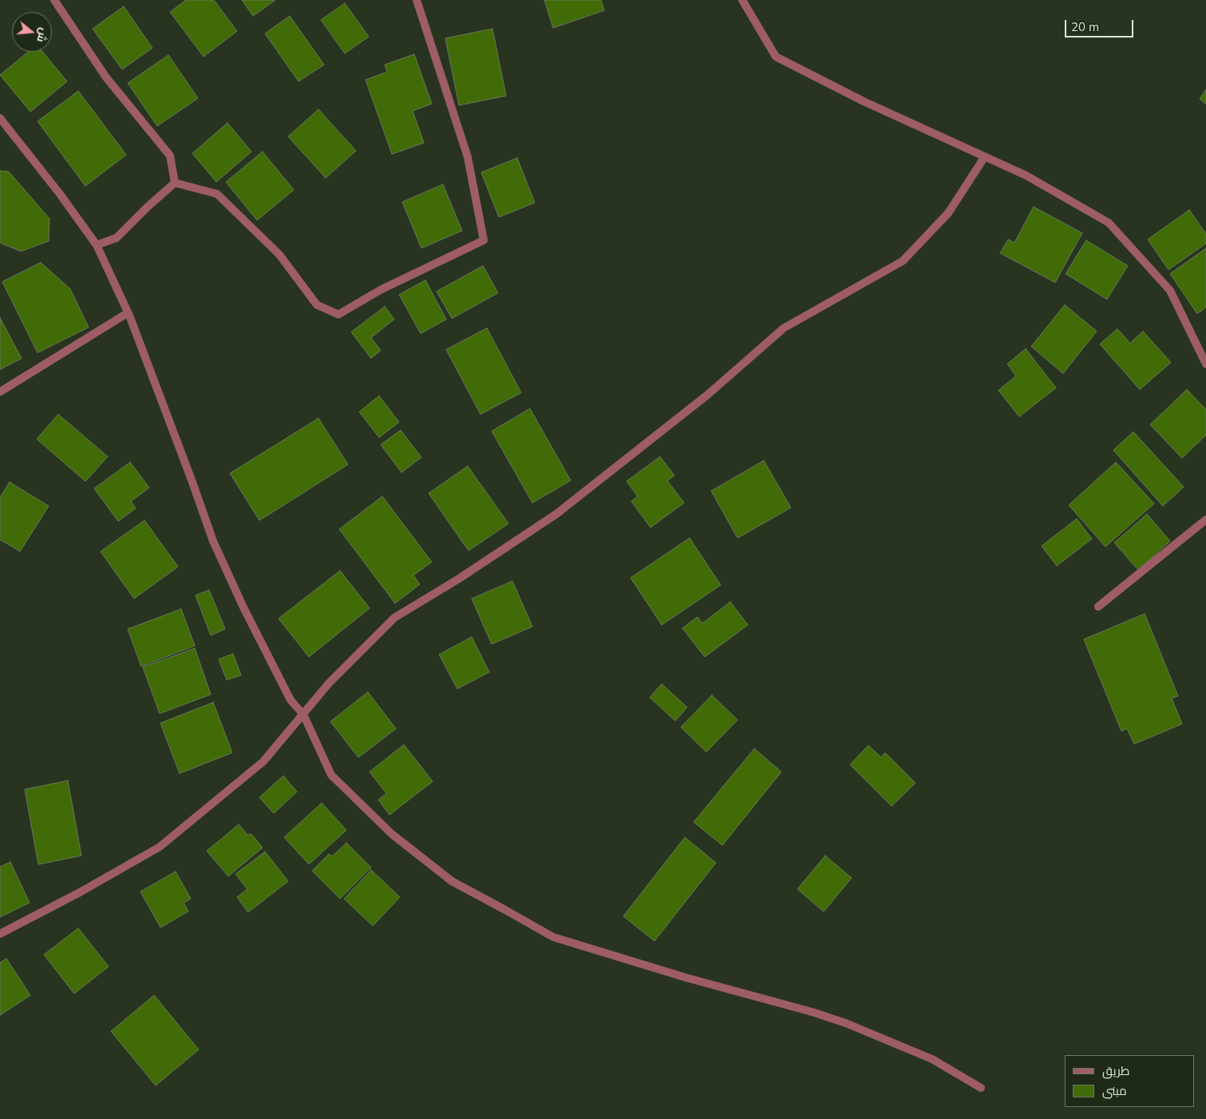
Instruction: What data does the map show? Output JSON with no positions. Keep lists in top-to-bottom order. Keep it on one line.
{"legend":["طريق","مبنى"],"scale_bar":"20 m","north":"right"}
